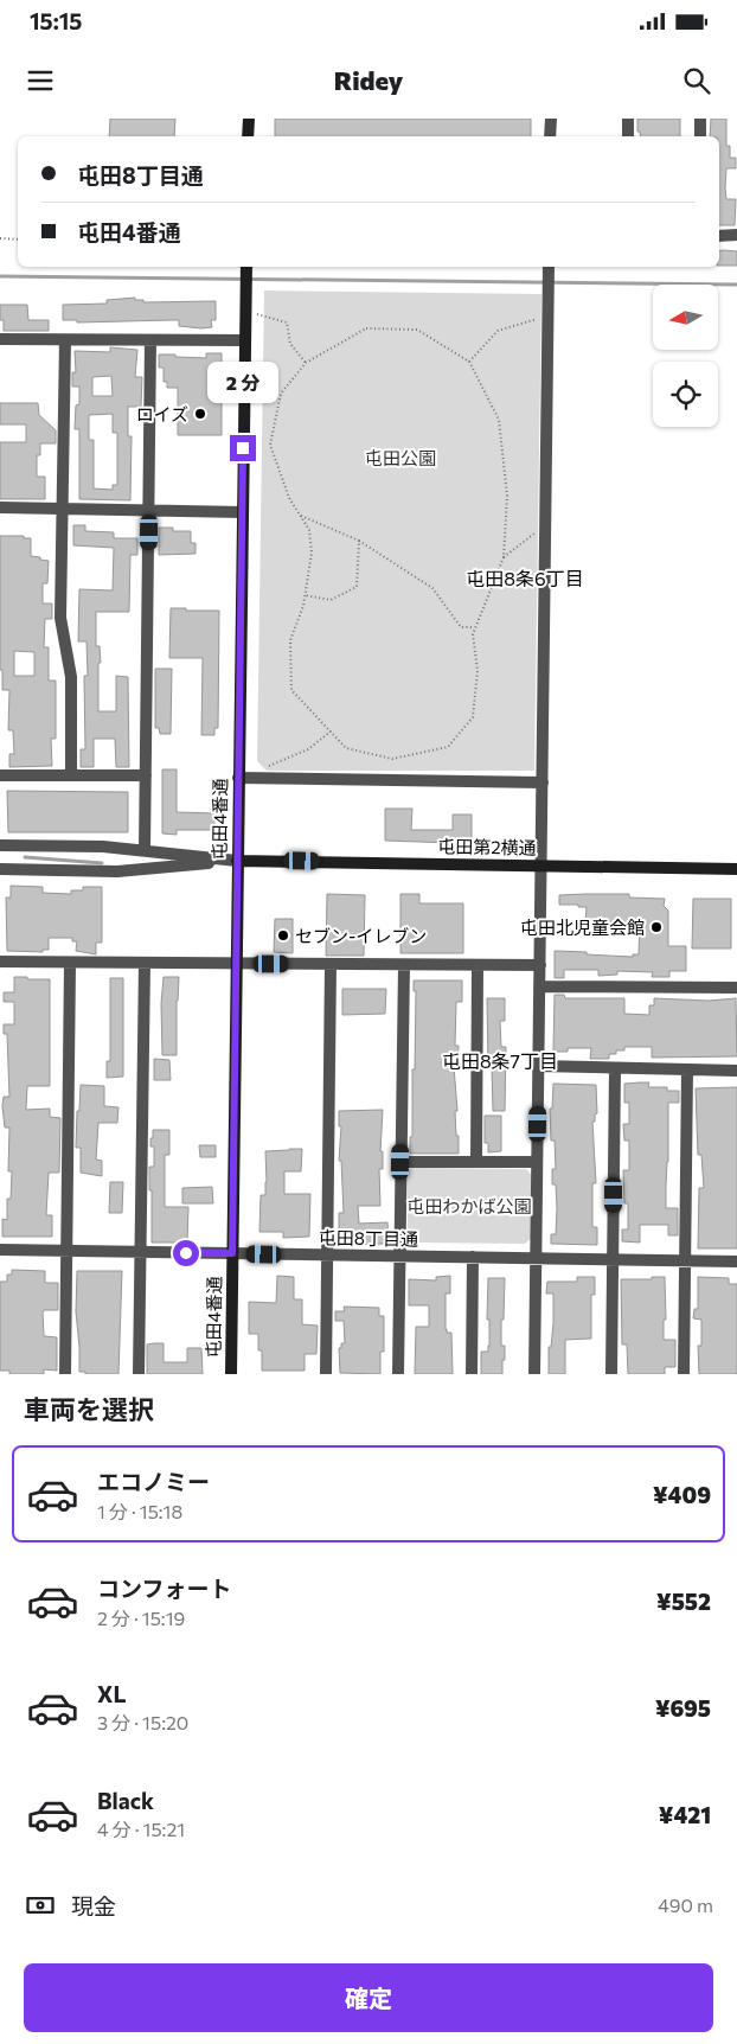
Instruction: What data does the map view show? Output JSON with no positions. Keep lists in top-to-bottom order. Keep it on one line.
{"streets":{"street":["屯田4番通","屯田第2横通","屯田8丁目通"]},"crossings":[["屯田4番通","屯田第2横通"],["屯田4番通","屯田8丁目通"]],"districts":["屯田8条6丁目","屯田8条7丁目"],"parks":["屯田公園","屯田わかば公園"],"places":["ロイズ","屯田北児童会館","セブン-イレブン"],"north":"left","page":{"status":"15:15","header":"Ridey","banner":["屯田8丁目通","屯田4番通"],"bubble":"2 分","heading":"車両を選択","list":[{"name":"エコノミー","note":"1 分 · 15:18","value":"¥409"},{"name":"コンフォート","note":"2 分 · 15:19","value":"¥552"},{"name":"XL","note":"3 分 · 15:20","value":"¥695"},{"name":"Black","note":"4 分 · 15:21","value":"¥421"}],"pay":["現金","490 m"],"buttons":"確定"}}
